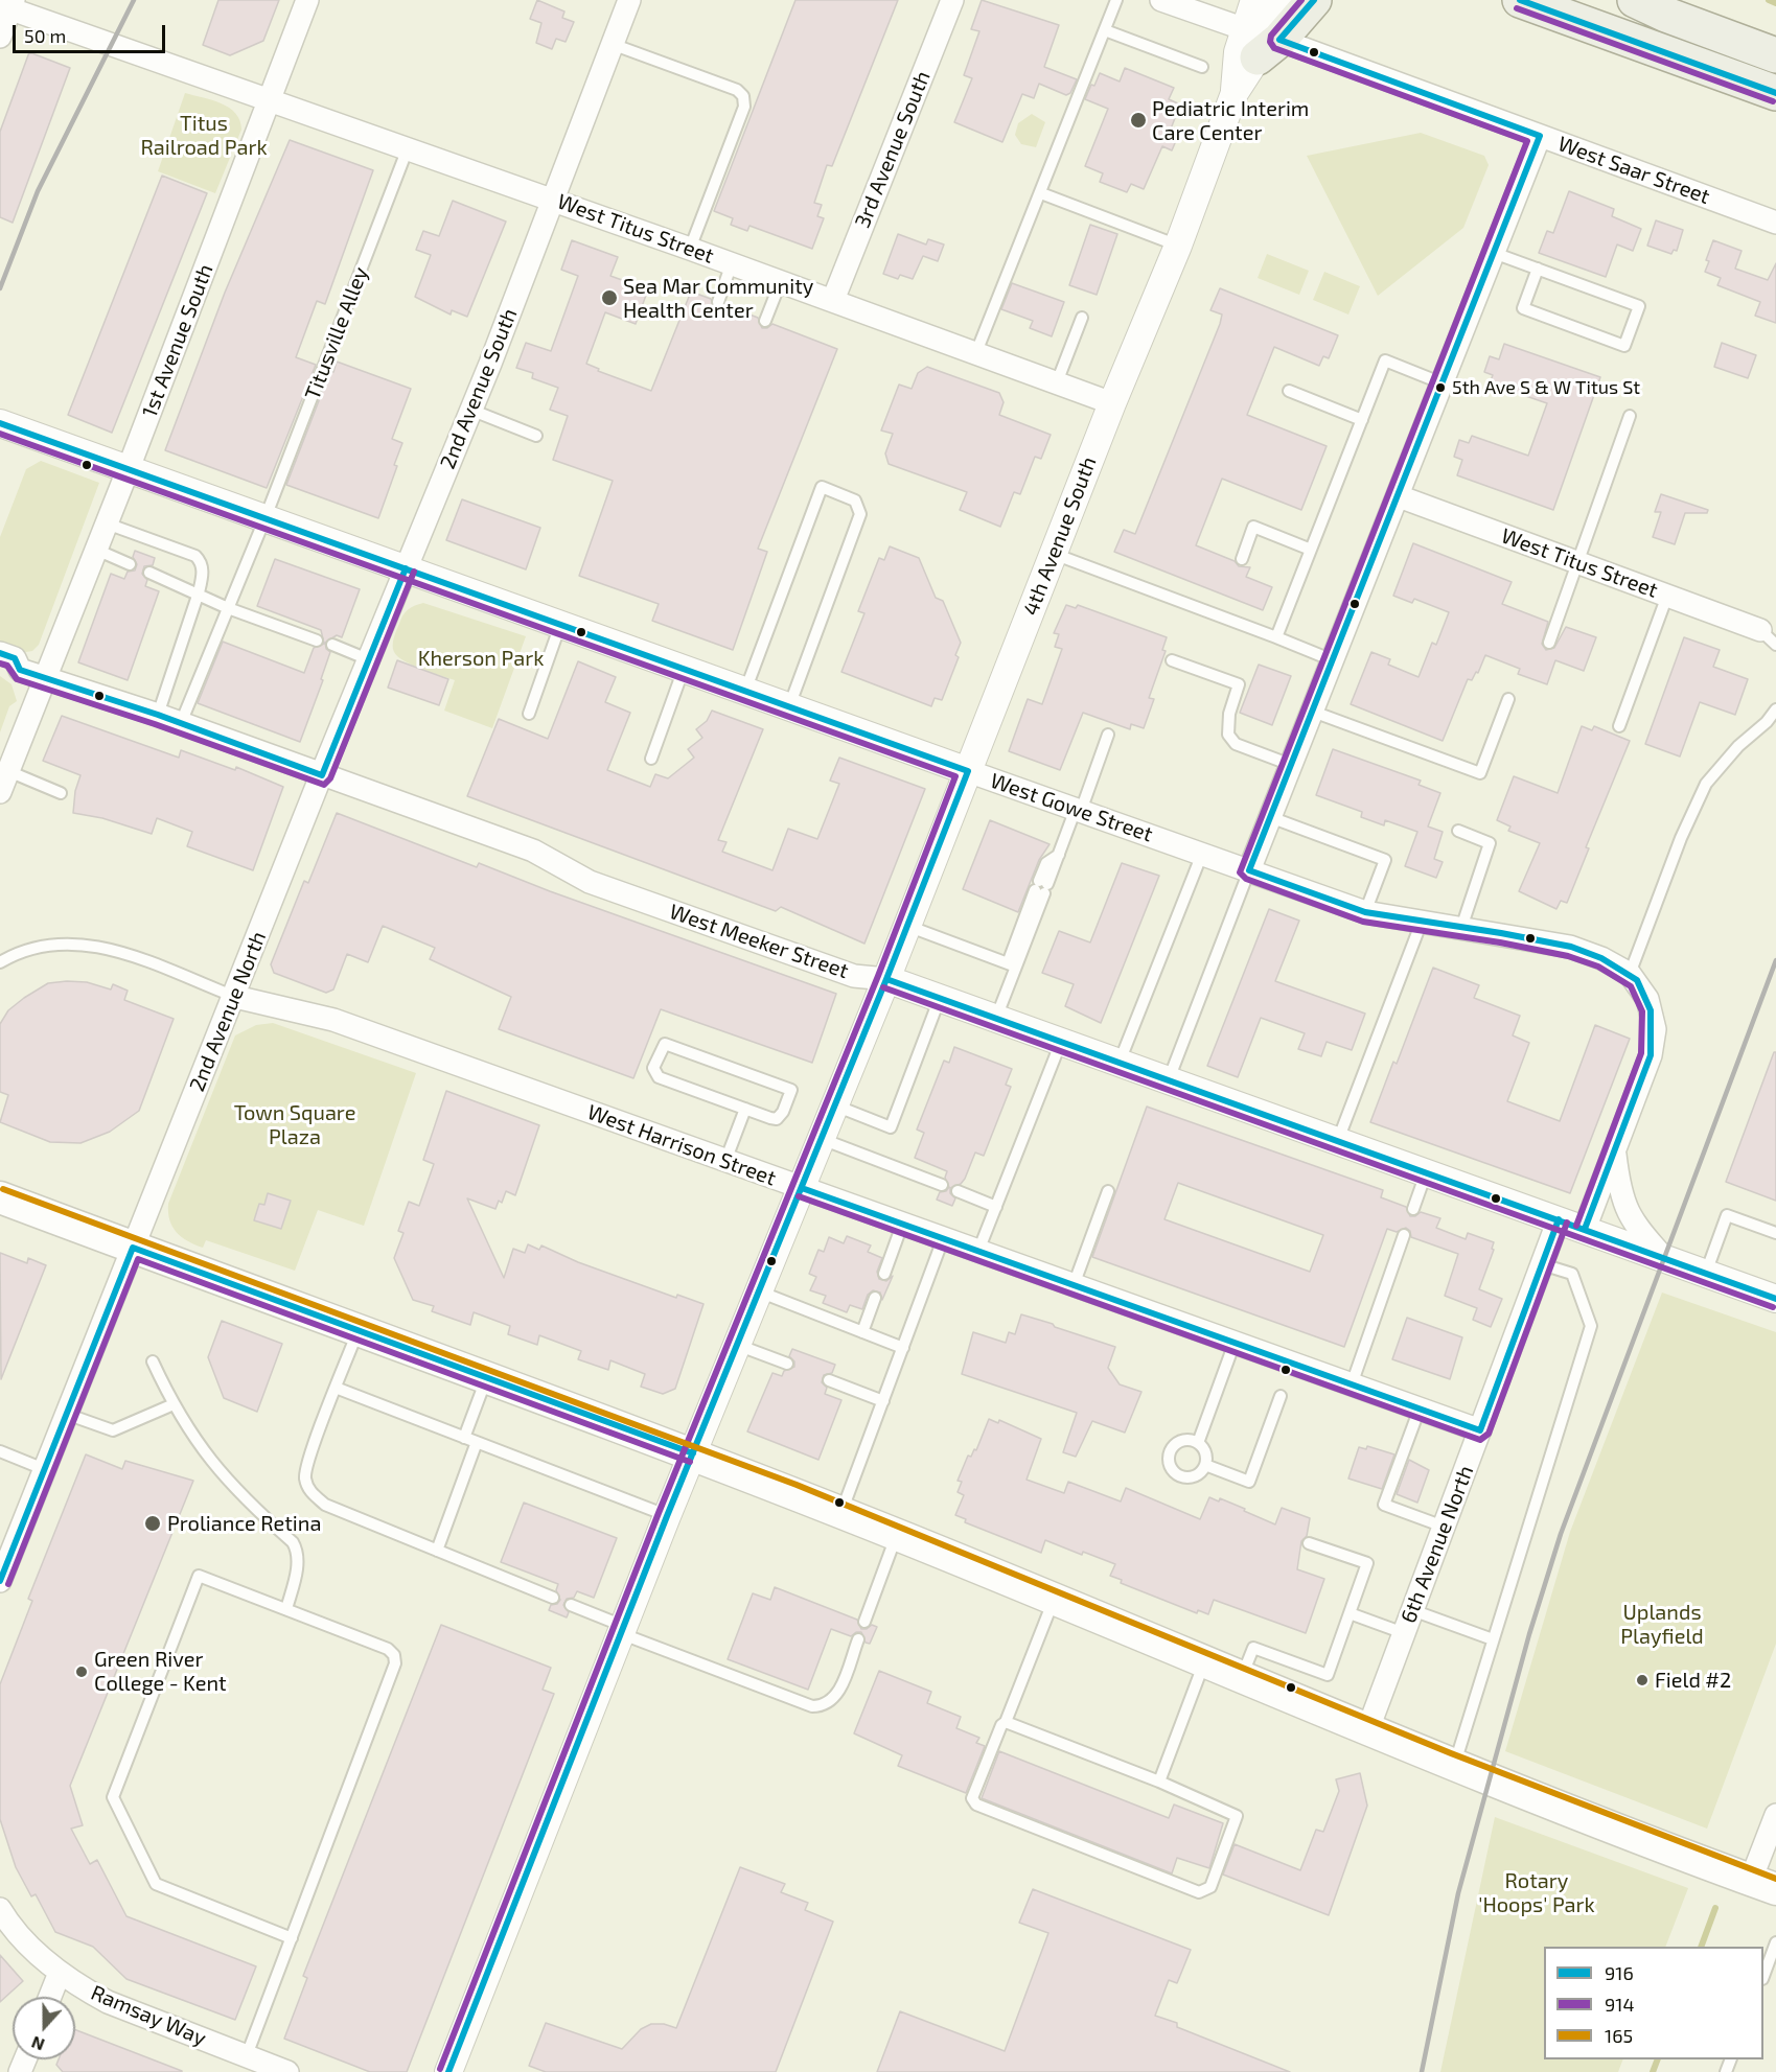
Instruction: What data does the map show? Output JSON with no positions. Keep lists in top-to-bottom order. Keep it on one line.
{"streets":{"street":["3rd Avenue South","West Saar Street","West Titus Street","1st Avenue South","2nd Avenue South","4th Avenue South","West Gowe Street","West Meeker Street","2nd Avenue North","West Harrison Street","6th Avenue North","Ramsay Way"],"lane":["Titusville Alley"]},"crossings":[["3rd Avenue South","West Titus Street"],["West Saar Street","4th Avenue South"],["West Titus Street","Titusville Alley"],["West Titus Street","1st Avenue South"],["West Titus Street","2nd Avenue South"],["West Titus Street","4th Avenue South"],["Titusville Alley","West Gowe Street"],["Titusville Alley","West Meeker Street"],["1st Avenue South","West Gowe Street"],["1st Avenue South","West Meeker Street"],["2nd Avenue South","West Gowe Street"],["2nd Avenue South","West Meeker Street"],["2nd Avenue South","2nd Avenue North"],["4th Avenue South","West Gowe Street"],["4th Avenue South","West Meeker Street"],["4th Avenue South","West Harrison Street"],["West Meeker Street","2nd Avenue North"],["West Meeker Street","6th Avenue North"],["2nd Avenue North","West Harrison Street"],["West Harrison Street","6th Avenue North"]],"parks":["Titus Railroad Park","Kherson Park","Town Square Plaza","Uplands Playfield","Rotary 'Hoops' Park"],"places":["Pediatric Interim Care Center","Sea Mar Community Health Center","5th Ave S & W Titus St","Proliance Retina","Green River College - Kent","Field #2"],"lines":["transit line 916","transit line 914","transit line 165"],"legend":["916","914","165"],"scale_bar":"50 m","north":"bottom"}
